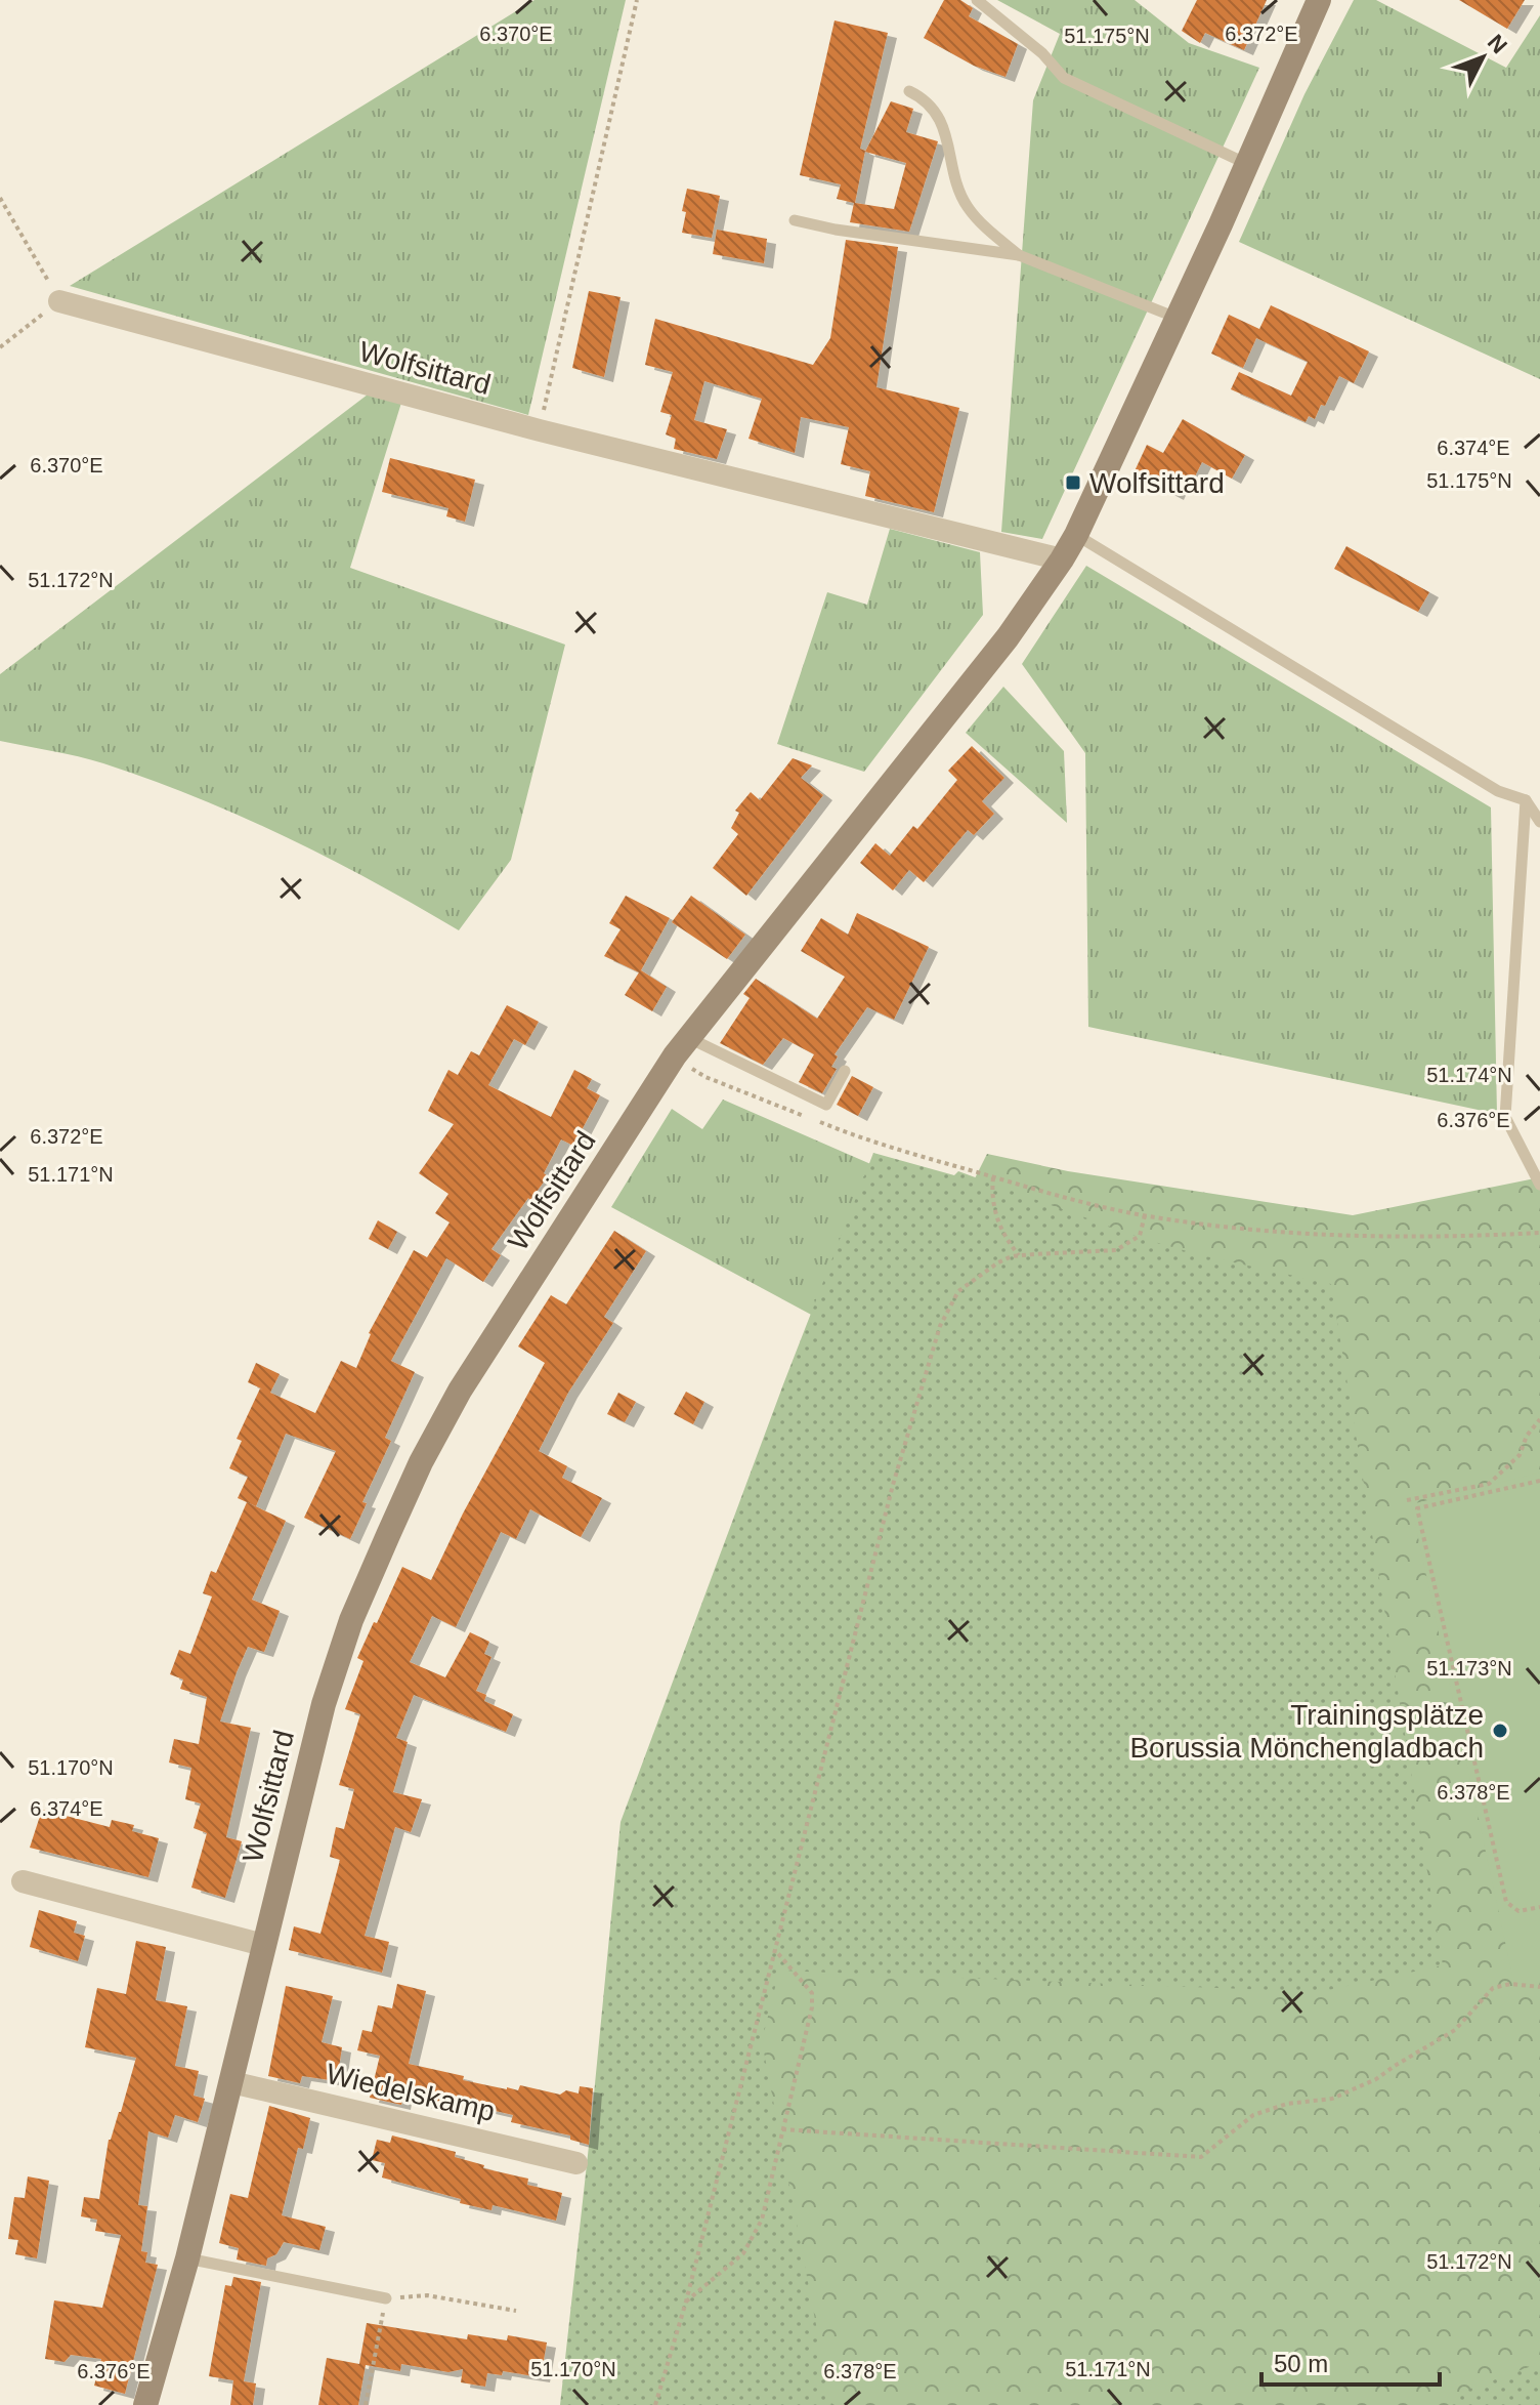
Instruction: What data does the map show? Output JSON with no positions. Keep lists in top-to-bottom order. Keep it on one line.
{"streets":{"street":["Wolfsittard","Wiedelskamp"]},"crossings":[["Wolfsittard","Wiedelskamp"]],"places":{"transit":["Wolfsittard"],"other":["Trainingsplätze Borussia Mönchengladbach"]},"scale_bar":"50 m","north":"top right","coordinates":["6.370°E","6.372°E","51.175°N","6.374°E","51.172°N","51.174°N","6.376°E","51.171°N","51.173°N","51.170°N","6.378°E"]}
